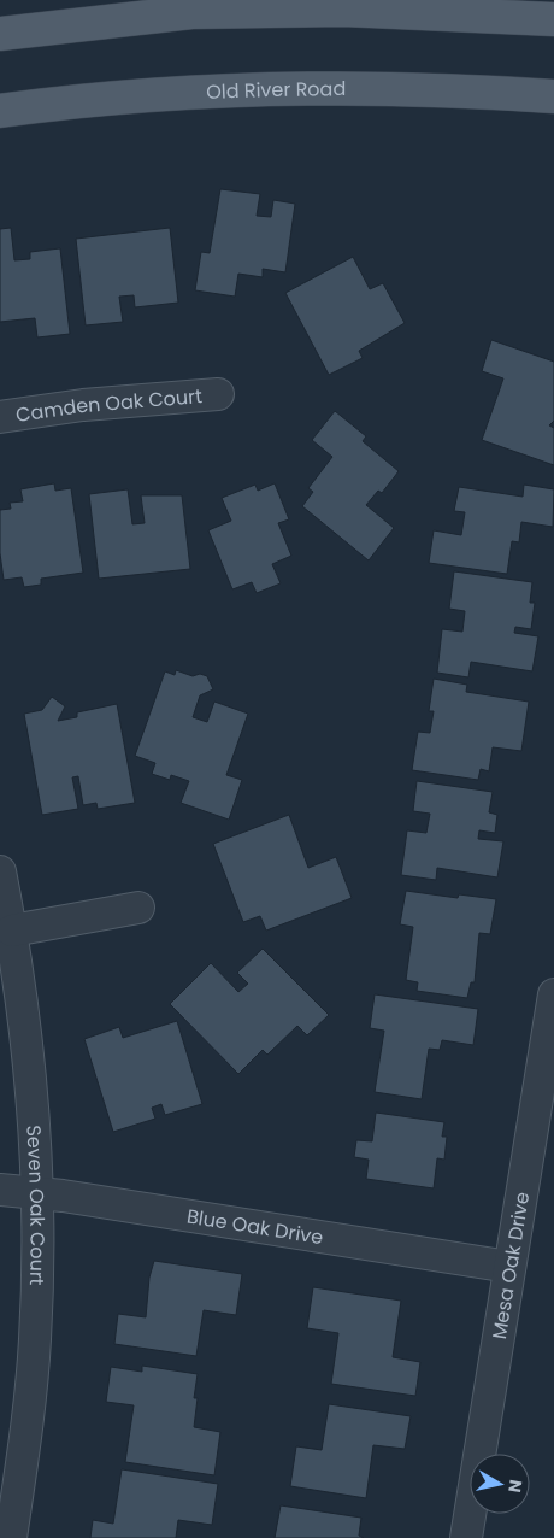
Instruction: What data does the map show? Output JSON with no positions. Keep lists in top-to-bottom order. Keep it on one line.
{"streets":{"main road":["Old River Road"],"street":["Camden Oak Court","Seven Oak Court","Blue Oak Drive","Mesa Oak Drive"]},"crossings":[["Seven Oak Court","Blue Oak Drive"],["Blue Oak Drive","Mesa Oak Drive"]],"north":"right"}
